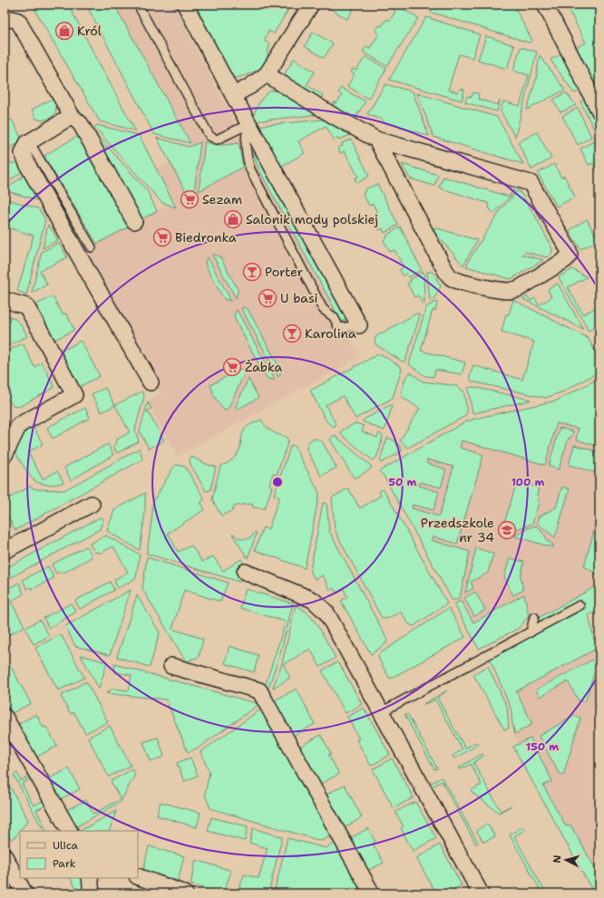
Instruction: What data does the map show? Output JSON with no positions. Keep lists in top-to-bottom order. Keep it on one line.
{"places":{"shop":["Król","Salonik mody polskiej"],"supermarket":["Sezam","Biedronka","U basi","Żabka"],"bar":["Porter","Karolina"],"school or university":["Przedszkole nr 34"]},"legend":["Ulica","Park"],"north":"left","rings":["50 m","100 m","150 m"]}
